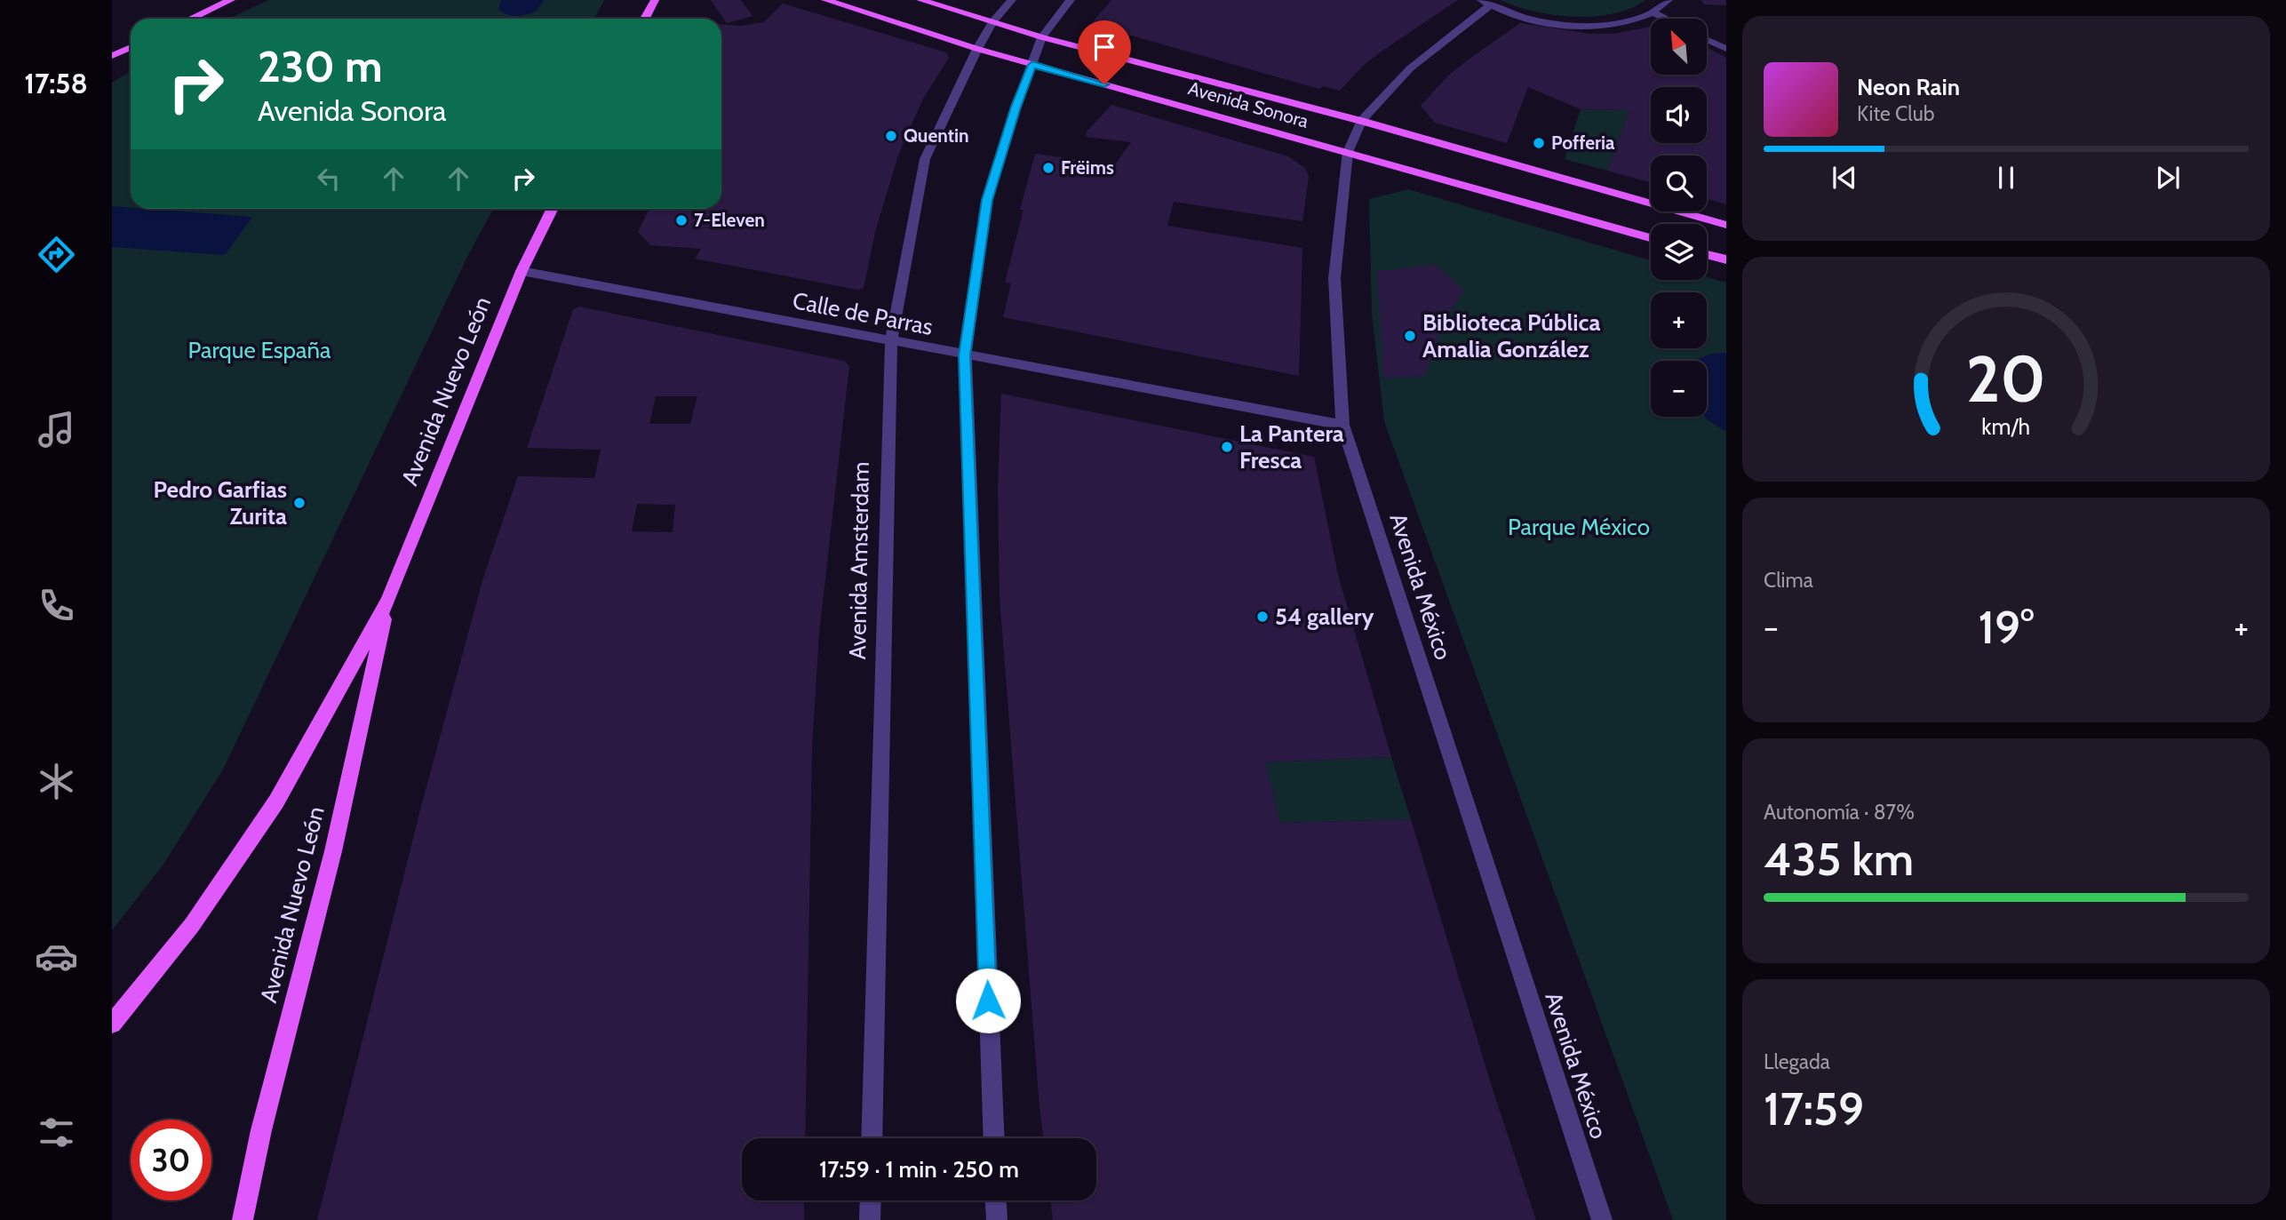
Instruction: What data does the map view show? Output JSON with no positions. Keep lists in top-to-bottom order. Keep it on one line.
{"streets":{"main road":["Avenida Sonora","Avenida Nuevo León"],"street":["Calle de Parras","Avenida Amsterdam","Avenida México"]},"crossings":[["Avenida Sonora","Avenida Amsterdam"],["Avenida Sonora","Avenida México"],["Calle de Parras","Avenida Nuevo León"],["Calle de Parras","Avenida Amsterdam"],["Calle de Parras","Avenida México"]],"parks":["Parque España","Parque México"],"places":["Quentin","Pofferia","Frëims","7-Eleven","Biblioteca Pública Amalia González","La Pantera Fresca","Pedro Garfias Zurita","54 gallery"],"north":"top left","page":{"tabs":"17:58","map_buttons":["+","−"],"turn":["230 m","Avenida Sonora"],"song":["Neon Rain","Kite Club"],"tile":["Clima",["Autonomía · 87%","435 km"],["Llegada","17:59"]],"heat":["−","19°","+"],"limit":"30","trip":"17:59 · 1 min · 250 m","gauge":["20","km/h"]}}
